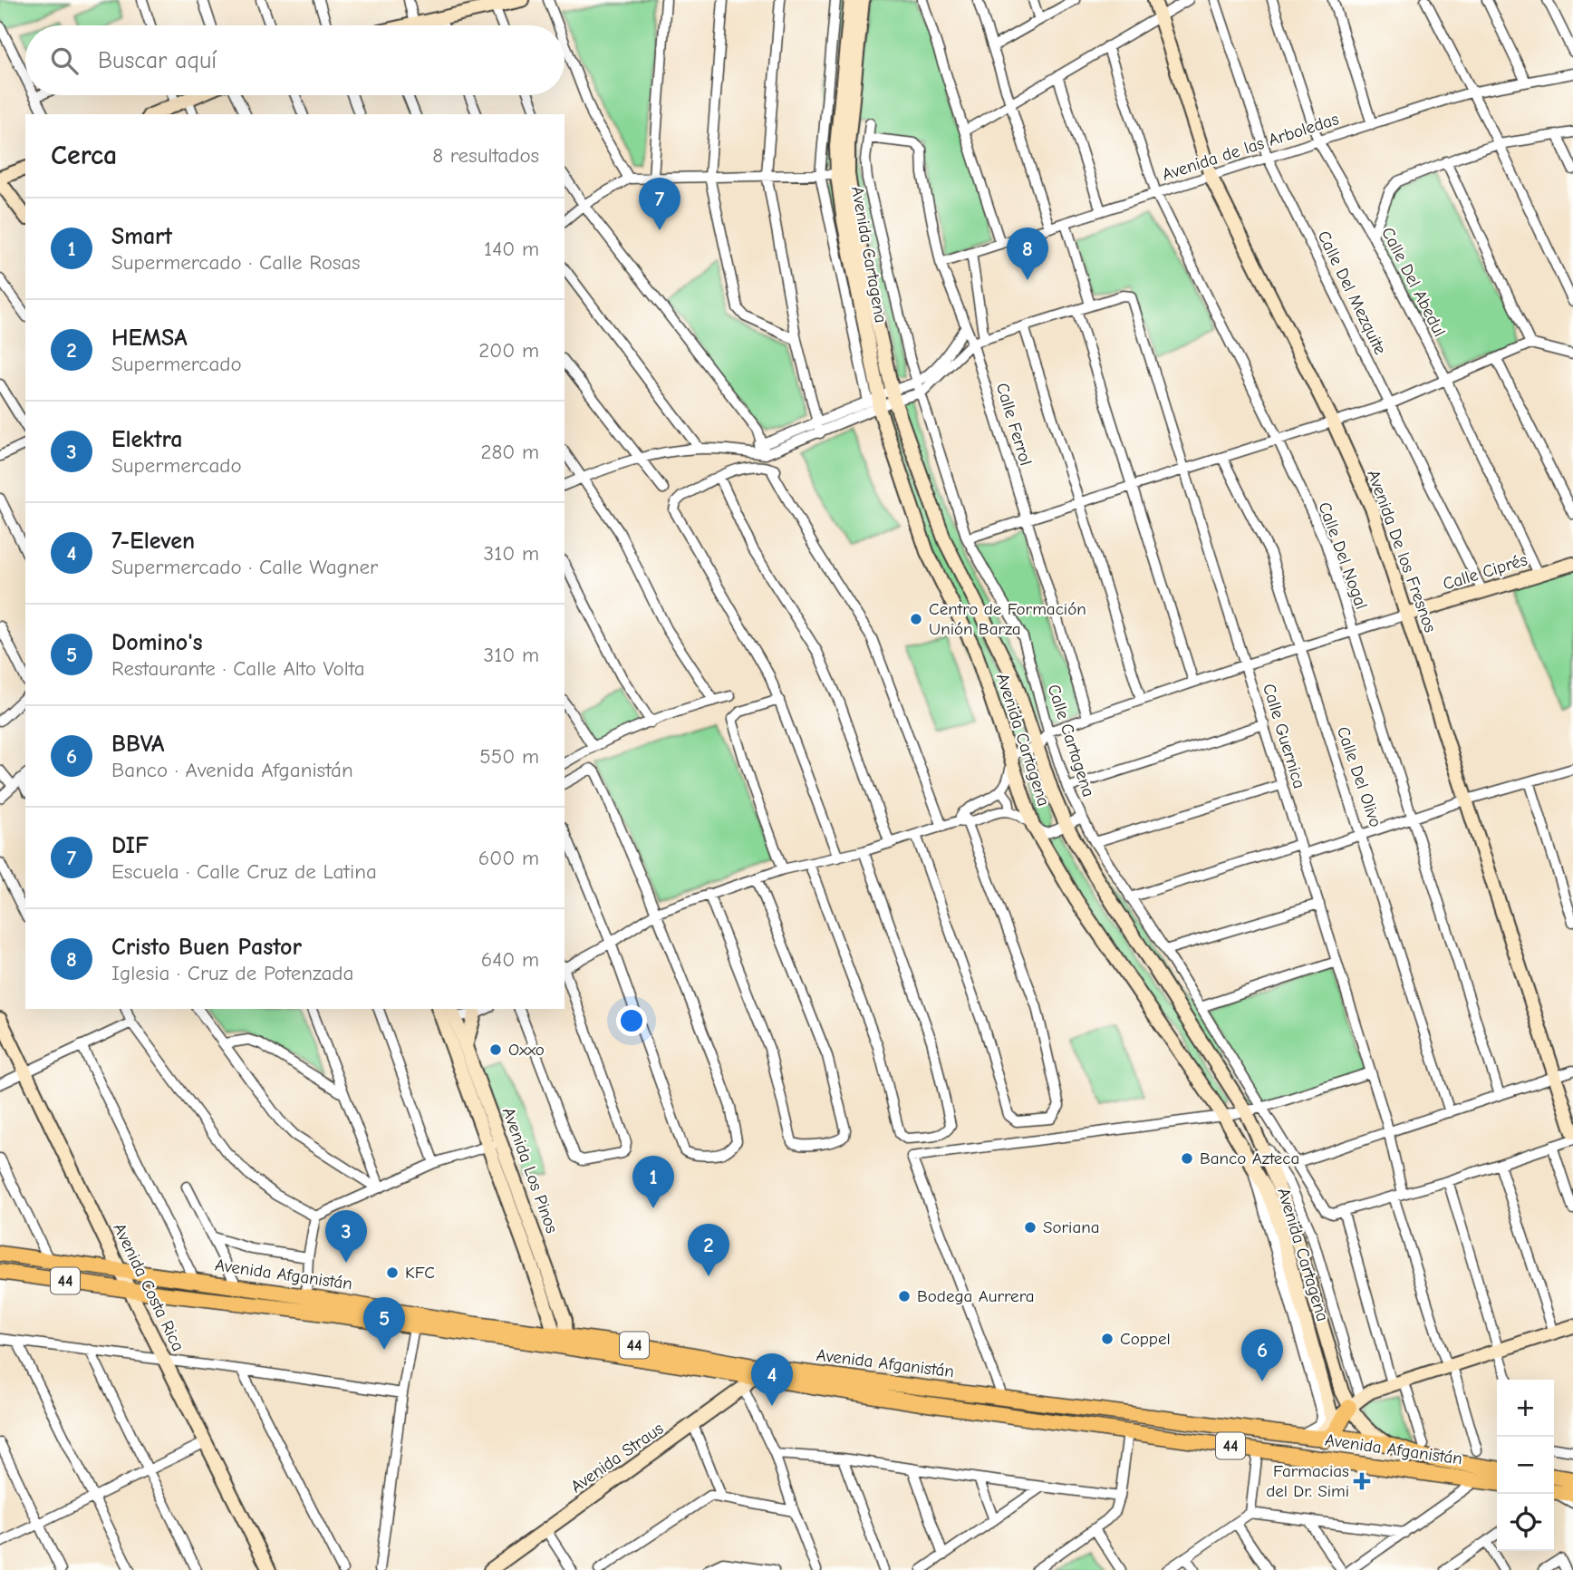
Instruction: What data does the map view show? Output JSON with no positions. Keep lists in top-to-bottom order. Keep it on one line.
{"streets":{"main road":["Avenida Afganistán","44"],"street":["Avenida de las Arboledas","Avenida Cartagena","Calle Del Abedul","Calle Del Mezquite","Calle Ferrol","Avenida De los Fresnos","Calle Del Nogal","Calle Ciprés","Calle Guernica","Calle Cartagena","Calle Del Olivo","Avenida Los Pinos","Avenida Costa Rica","Avenida Straus"]},"crossings":[["Avenida de las Arboledas","Calle Del Abedul"],["Avenida de las Arboledas","Calle Del Mezquite"],["Avenida de las Arboledas","Calle Ferrol"],["Avenida de las Arboledas","Avenida De los Fresnos"],["Avenida de las Arboledas","Calle Del Nogal"],["Avenida Cartagena","Avenida Afganistán"],["Calle Del Abedul","Calle Ciprés"],["Calle Del Mezquite","Calle Ciprés"],["Calle Ferrol","Calle Cartagena"],["Avenida De los Fresnos","Calle Ciprés"],["Avenida Los Pinos","Avenida Afganistán"],["Avenida Afganistán","Avenida Costa Rica"],["Avenida Afganistán","Avenida Straus"]],"places":{"other":["Centro de Formación Unión Barza","Oxxo","Banco Azteca","Soriana","KFC","Bodega Aurrera","Coppel"],"health":["Farmacias del Dr. Simi"]},"page":{"search":"Buscar aquí","heading":["Cerca","8 resultados"],"pins":["7","8","1","3","2","5","6","4"],"list":[{"mark":"1","name":"Smart","note":"Supermercado · Calle Rosas","value":"140 m"},{"mark":"2","name":"HEMSA","note":"Supermercado","value":"200 m"},{"mark":"3","name":"Elektra","note":"Supermercado","value":"280 m"},{"mark":"4","name":"7-Eleven","note":"Supermercado · Calle Wagner","value":"310 m"},{"mark":"5","name":"Domino's","note":"Restaurante · Calle Alto Volta","value":"310 m"},{"mark":"6","name":"BBVA","note":"Banco · Avenida Afganistán","value":"550 m"},{"mark":"7","name":"DIF","note":"Escuela · Calle Cruz de Latina","value":"600 m"},{"mark":"8","name":"Cristo Buen Pastor","note":"Iglesia · Cruz de Potenzada","value":"640 m"}],"map_buttons":["+","−"]}}
